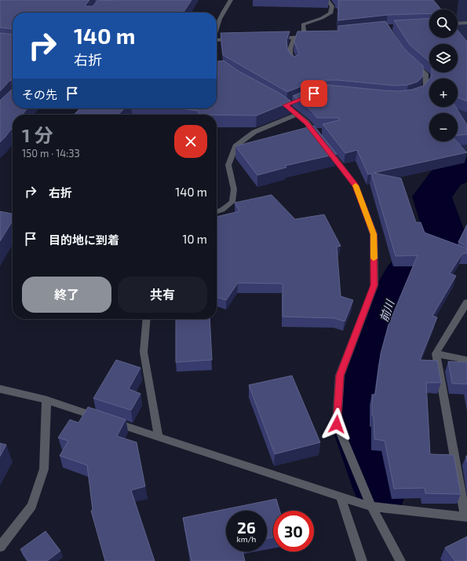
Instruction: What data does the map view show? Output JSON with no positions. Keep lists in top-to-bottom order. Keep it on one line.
{"water":["前川"],"page":{"map_buttons":["+","−"],"turn":["140 m","右折"],"then":"その先","heading":["1 分","150 m · 14:33"],"list":[{"name":"右折","value":"140 m"},{"name":"目的地に到着","value":"10 m"}],"buttons":["終了","共有"],"speed":"26 km/h","limit":"30"}}
